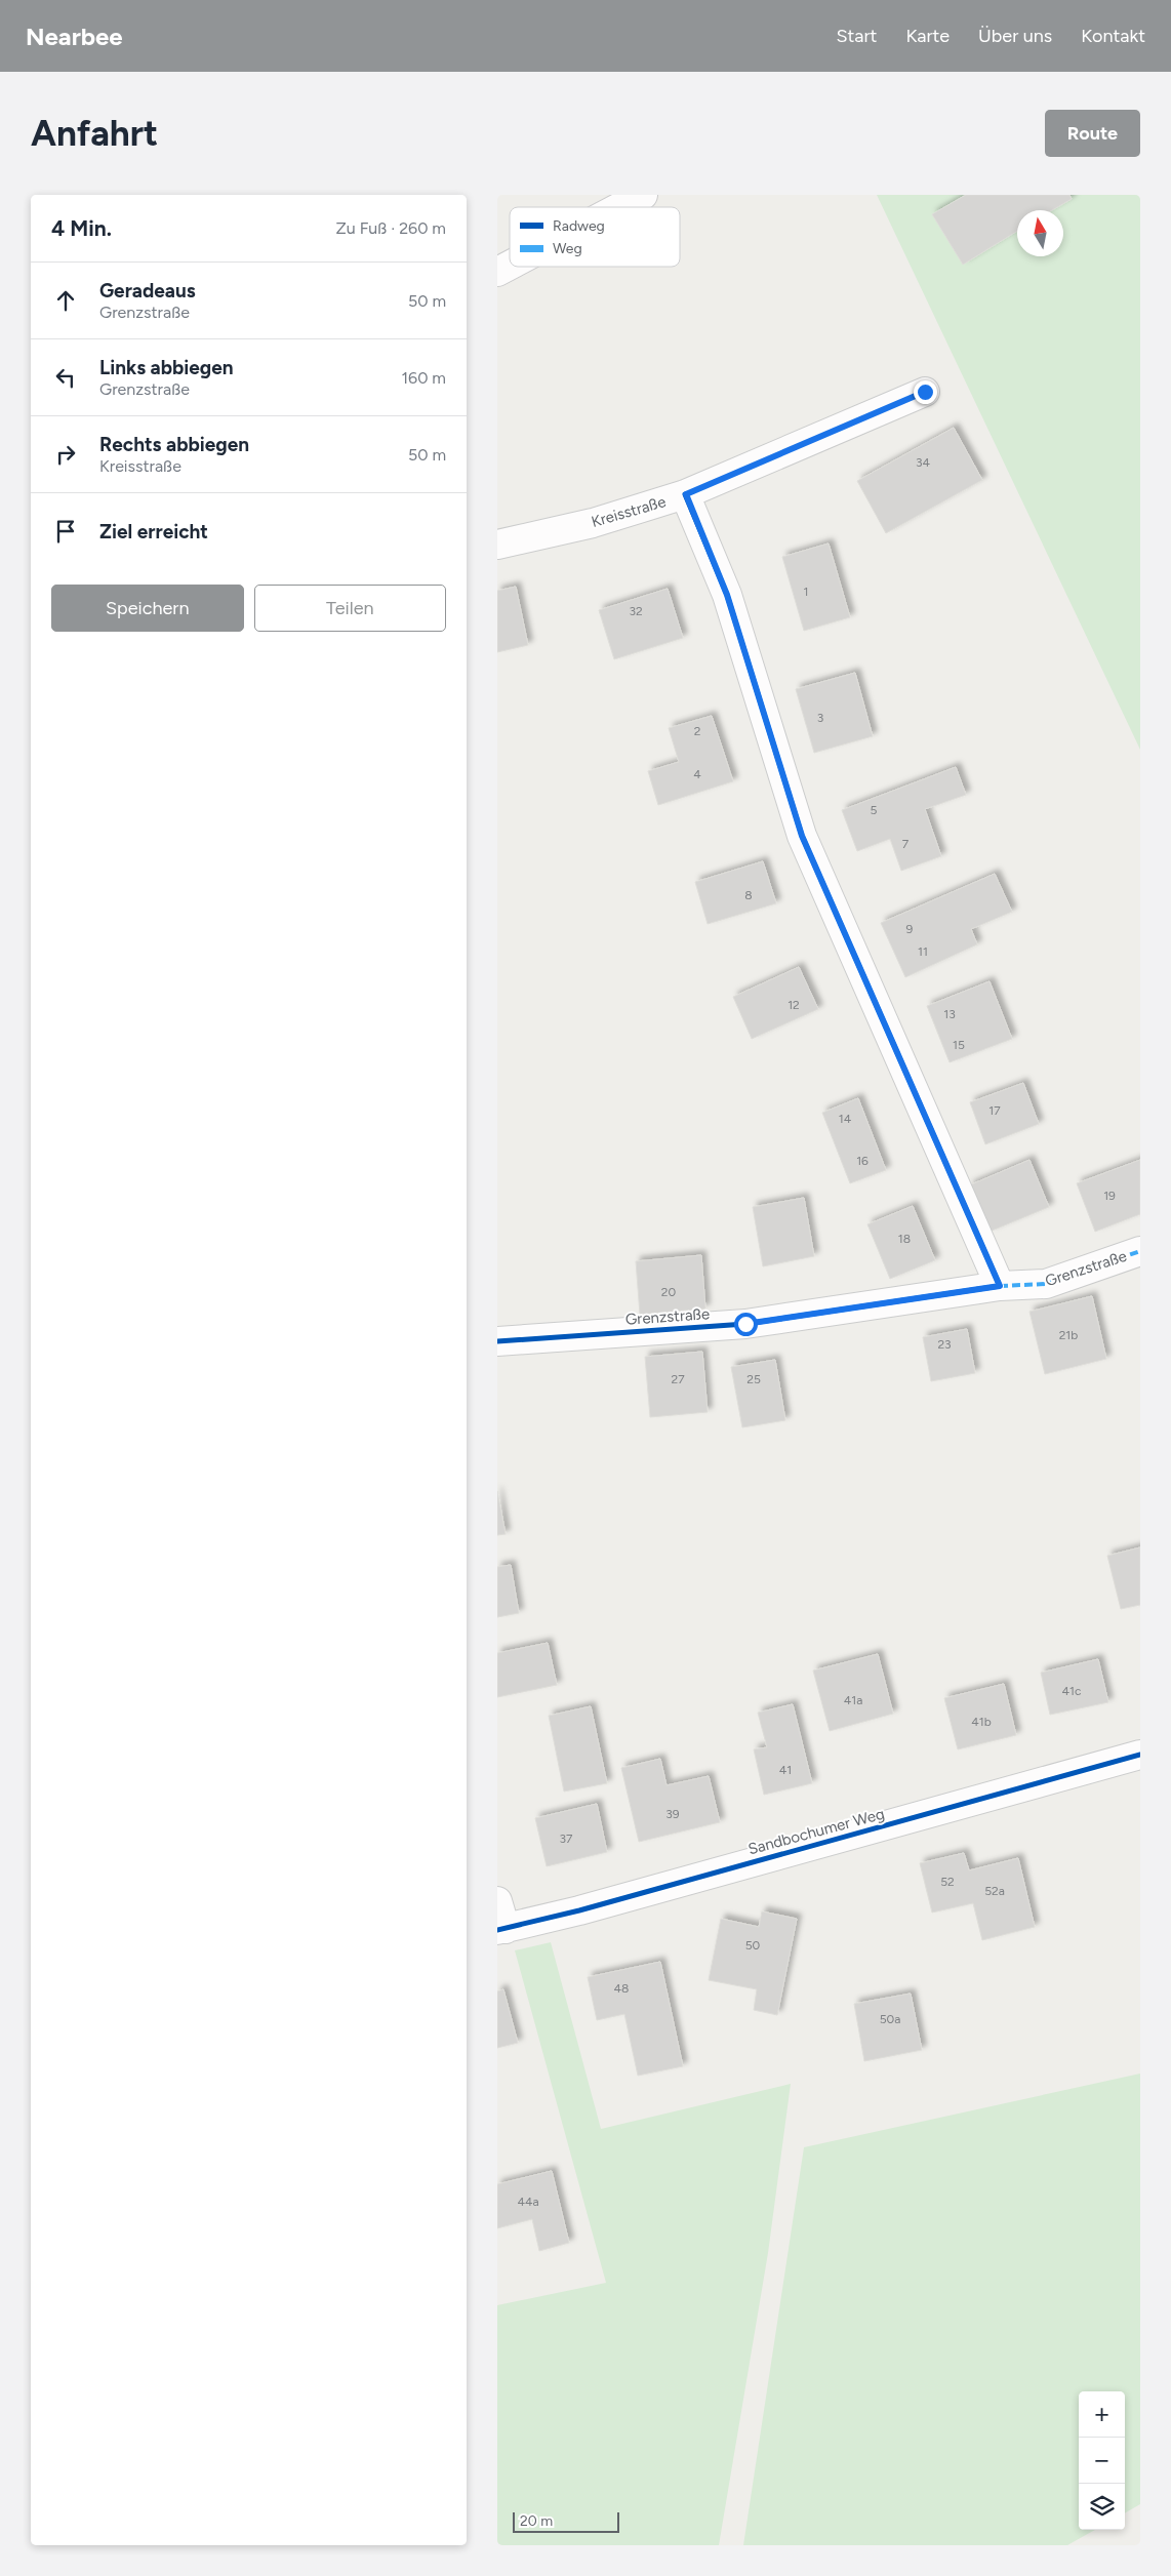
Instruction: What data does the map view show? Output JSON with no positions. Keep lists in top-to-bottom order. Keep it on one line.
{"streets":{"street":["Kreisstraße","Grenzstraße","Sandbochumer Weg"]},"house_numbers":["34","1","32","3","2","4","5","7","8","9","11","12","13","15","17","14","16","19","18","20","21b","23","27","25","41c","41a","41b","41","39","37","52","52a","50","48","50a","44a"],"legend":["Radweg","Weg"],"scale_bar":"20 m","north":"top","page":{"header":"Nearbee","nav":["Start","Karte","Über uns","Kontakt"],"buttons":["Route",["Speichern","Teilen"]],"title":"Anfahrt","heading":["4 Min.","Zu Fuß · 260 m"],"list":[["Geradeaus","Grenzstraße","50 m"],["Links abbiegen","Grenzstraße","160 m"],["Rechts abbiegen","Kreisstraße","50 m"],"Ziel erreicht"],"map_buttons":["+","−"],"scale":"20 m"}}
